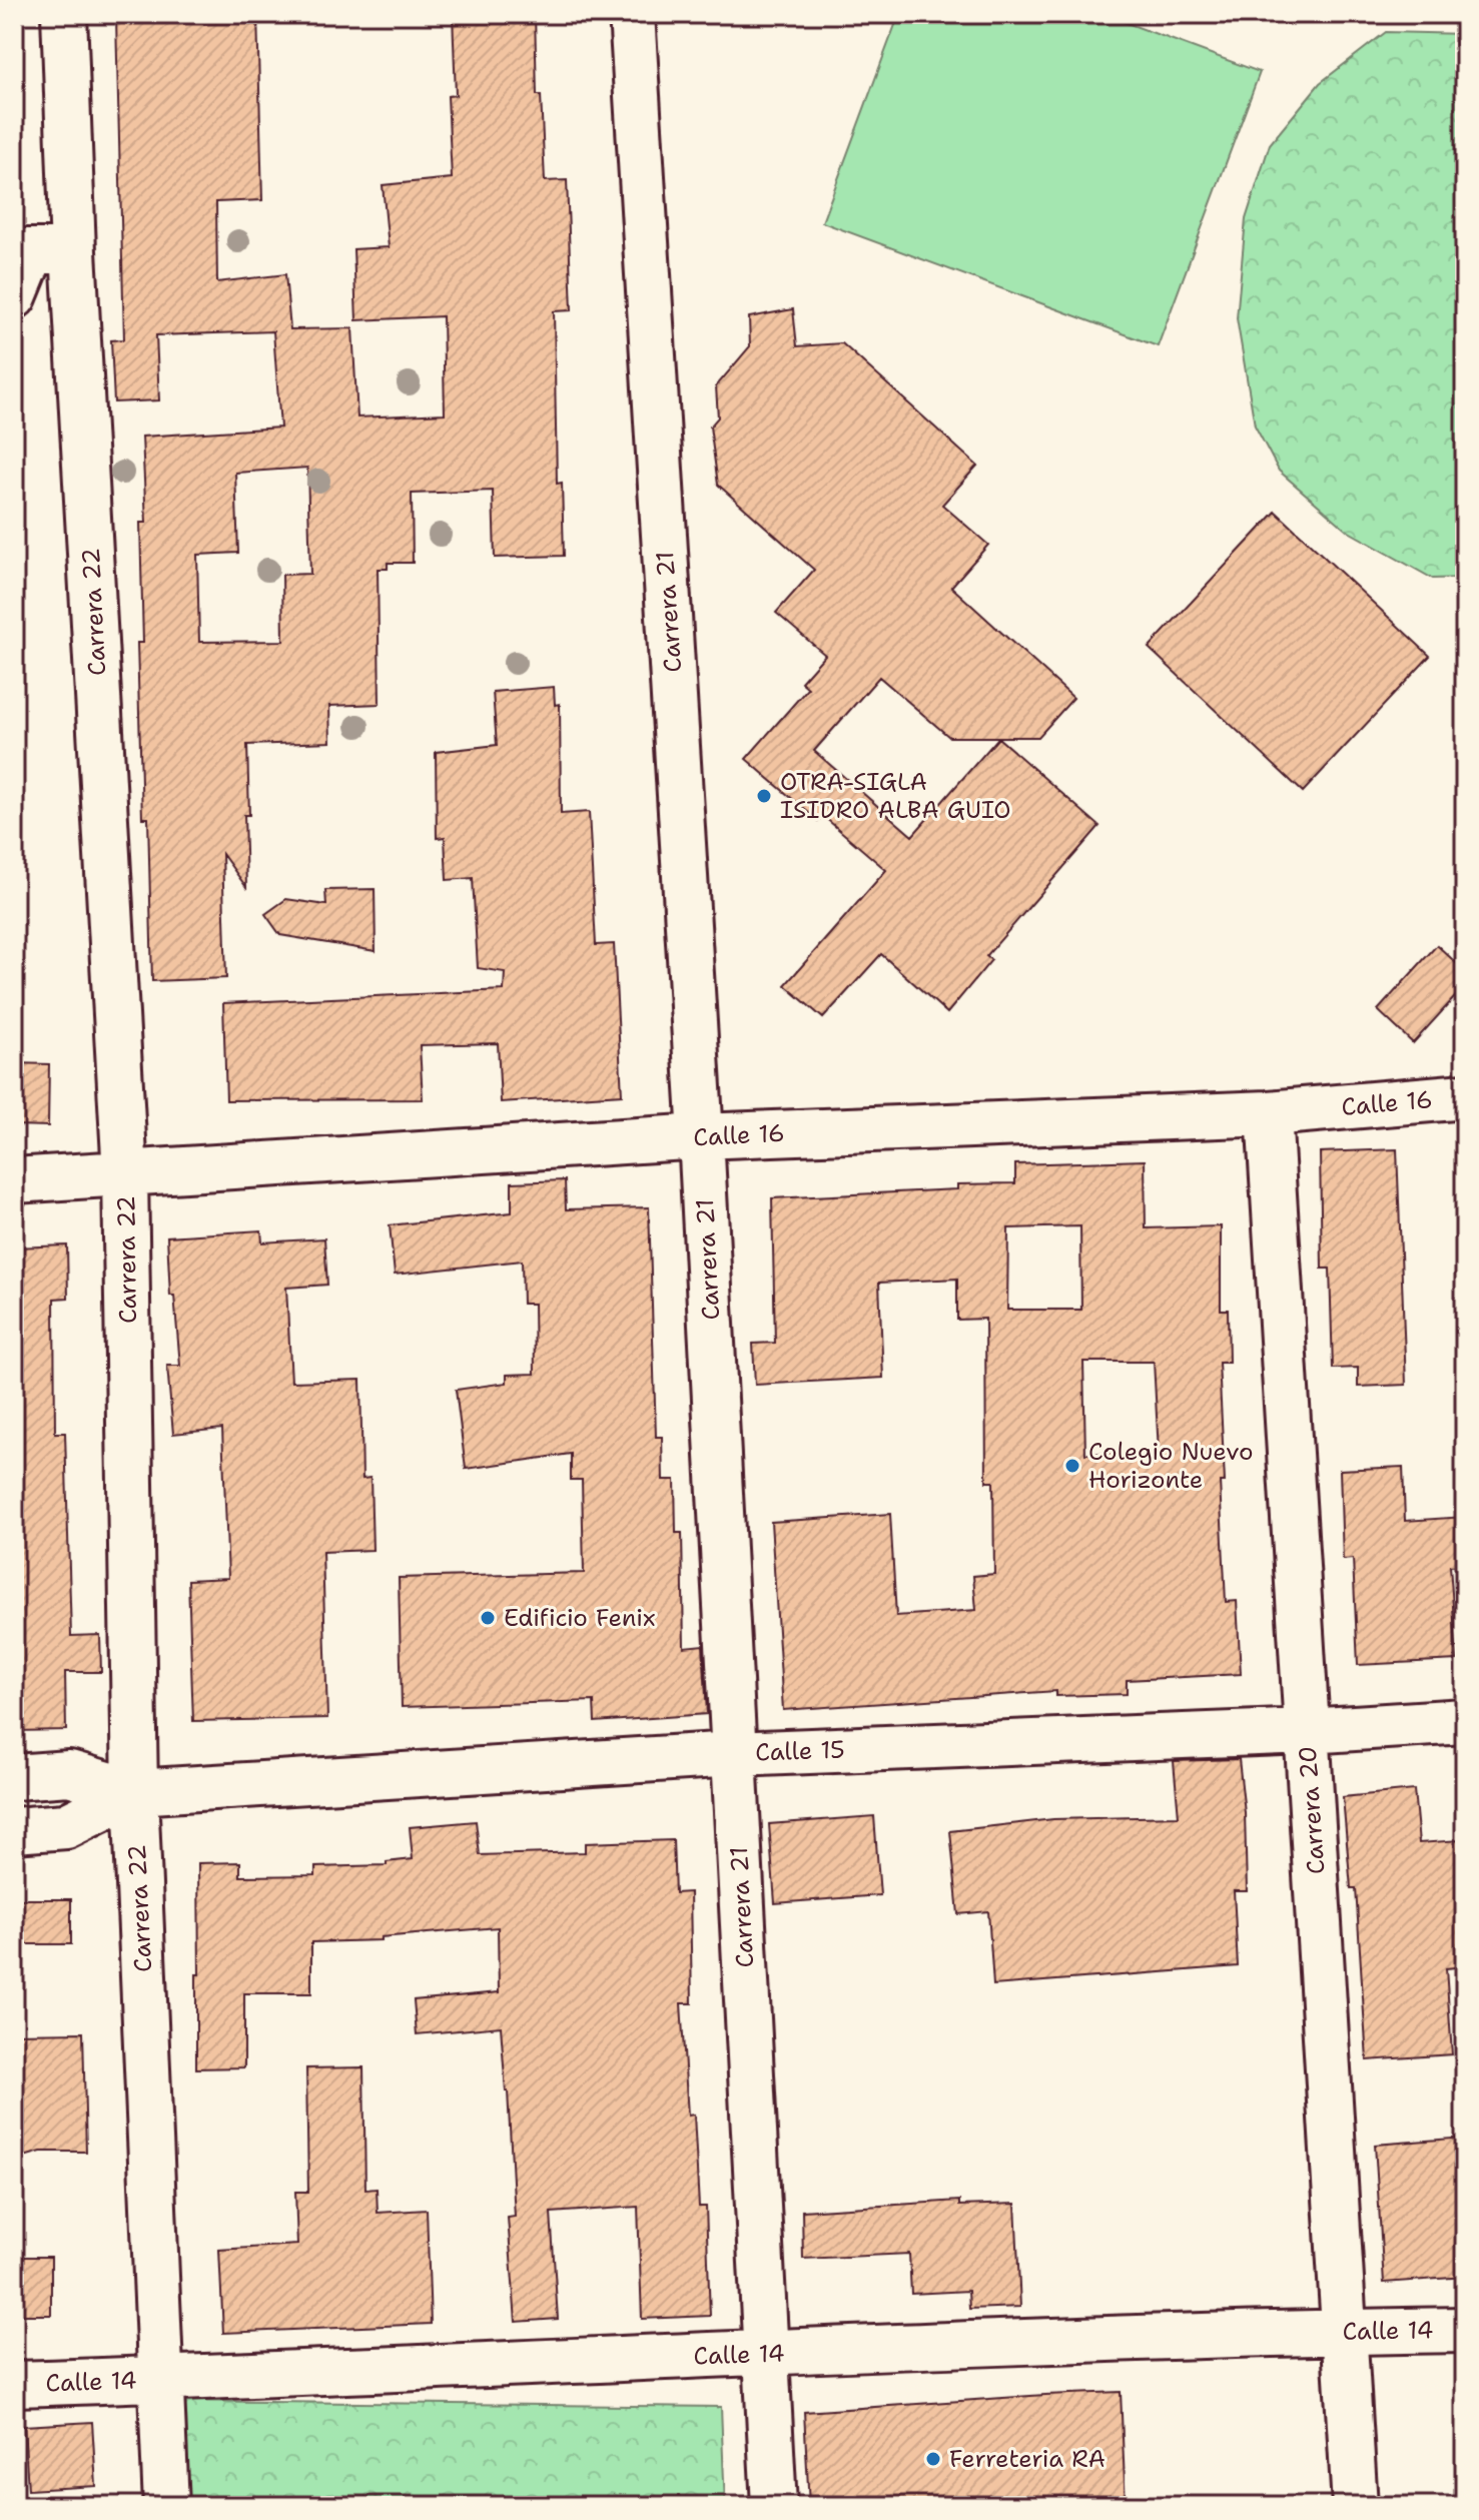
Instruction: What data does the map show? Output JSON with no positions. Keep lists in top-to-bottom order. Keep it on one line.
{"streets":{"street":["Carrera 22","Carrera 21","Calle 16","Calle 15","Carrera 20","Calle 14"]},"crossings":[["Carrera 22","Calle 16"],["Carrera 22","Calle 15"],["Carrera 22","Calle 14"],["Carrera 21","Calle 16"],["Carrera 21","Calle 15"],["Carrera 21","Calle 14"],["Calle 16","Carrera 20"],["Calle 15","Carrera 20"],["Carrera 20","Calle 14"]],"places":["OTRA-SIGLA ISIDRO ALBA GUIO","Colegio Nuevo Horizonte","Edificio Fenix","Ferreteria RA"]}
